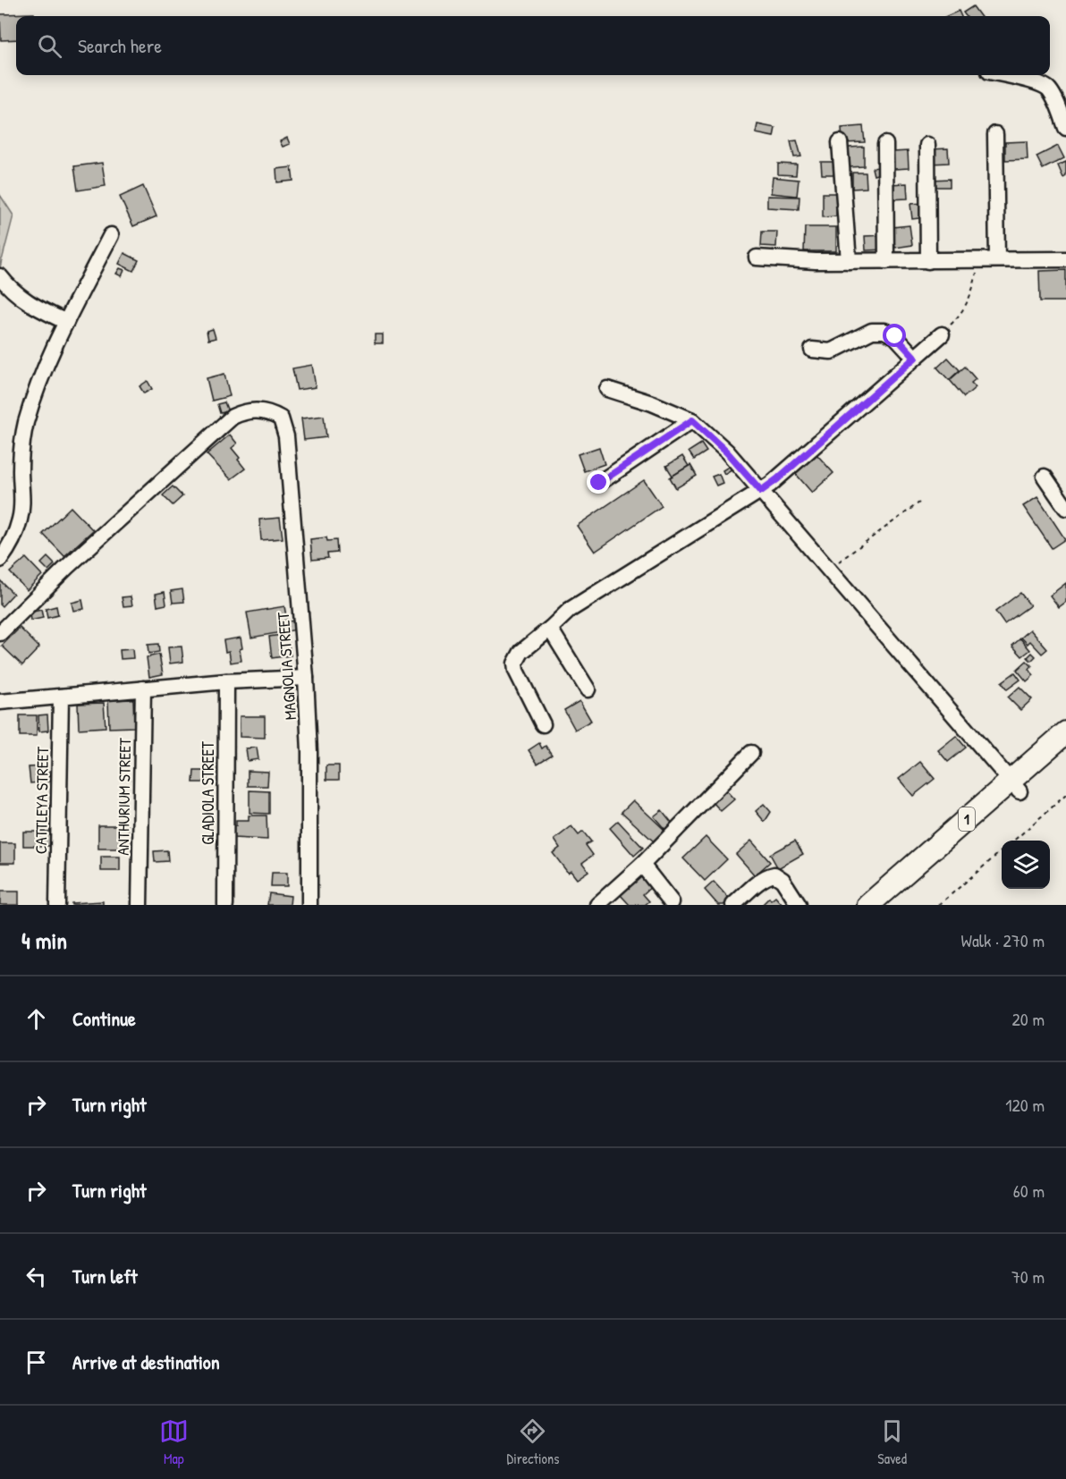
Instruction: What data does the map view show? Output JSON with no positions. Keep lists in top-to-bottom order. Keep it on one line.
{"streets":{"highway":["1"],"street":["MAGNOLIA STREET","GLADIOLA STREET","ANTHURIUM STREET","CATTLEYA STREET"]},"page":{"search":"Search here","heading":["4 min","Walk · 270 m"],"list":[["Continue","20 m"],["Turn right","120 m"],["Turn right","60 m"],["Turn left","70 m"],"Arrive at destination"],"nav":["Map","Directions","Saved"]}}
